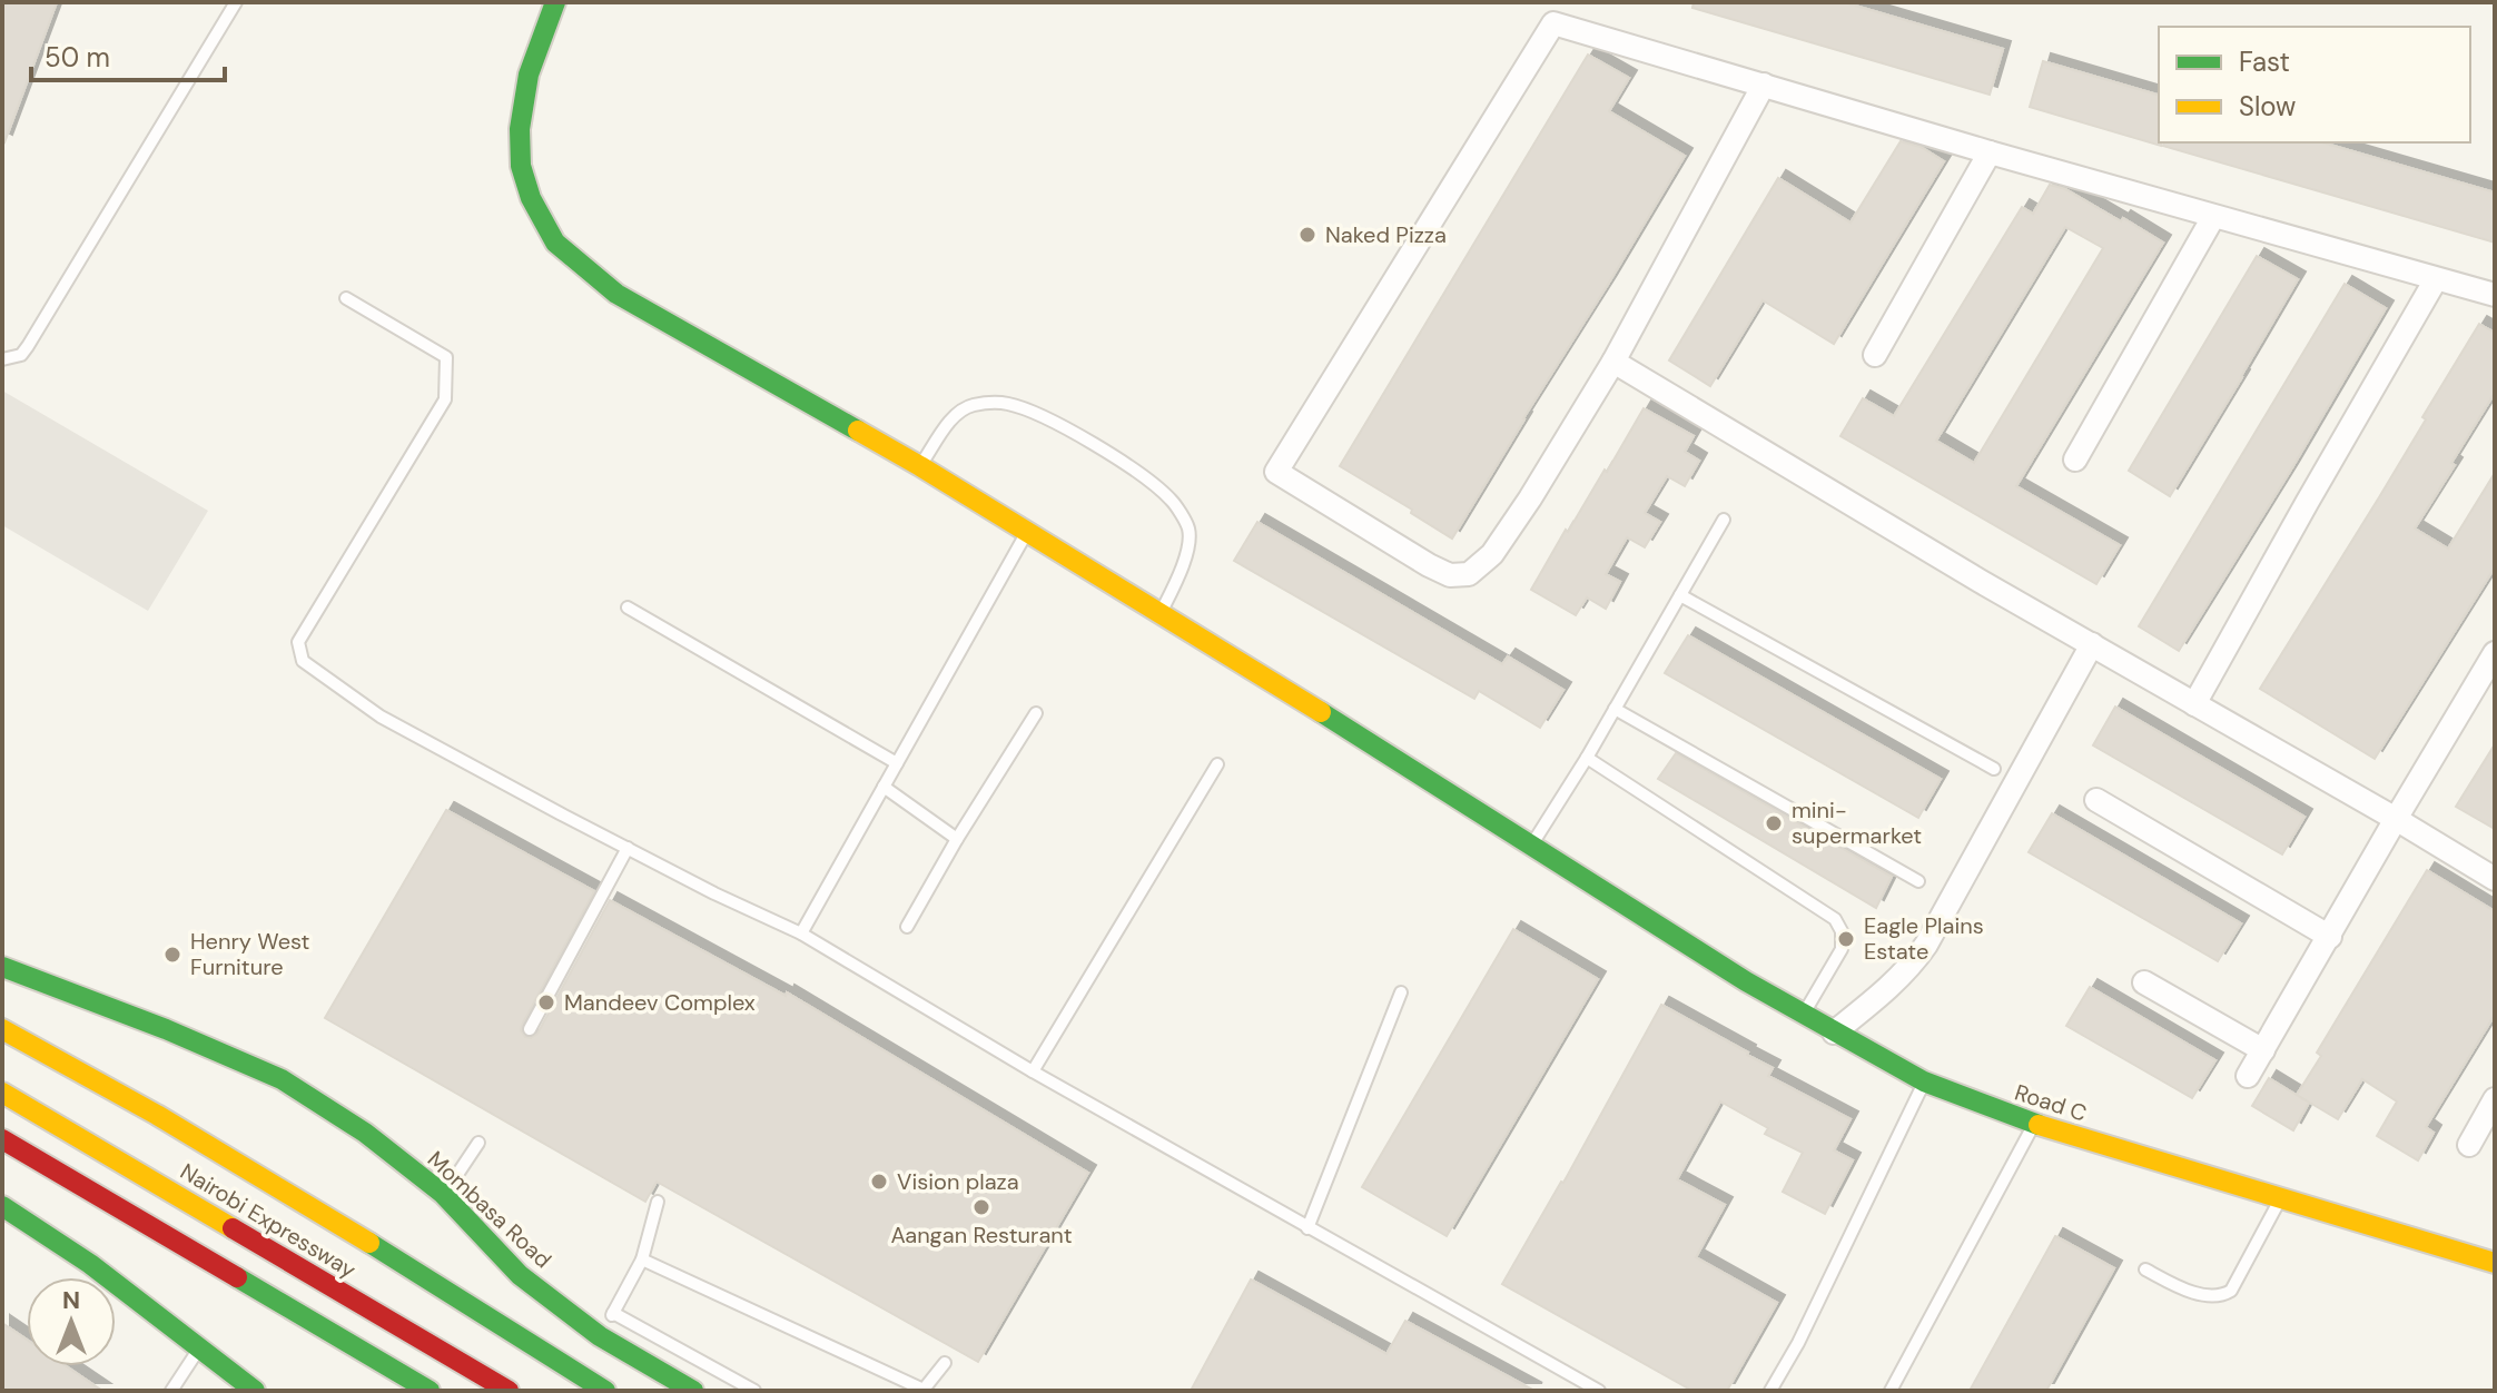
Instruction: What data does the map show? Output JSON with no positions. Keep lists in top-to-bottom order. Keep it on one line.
{"streets":{"main road":["Road C","Mombasa Road","Nairobi Expressway"]},"places":["Naked Pizza","mini- supermarket","Eagle Plains Estate","Henry West Furniture","Mandeev Complex","Vision plaza","Aangan Resturant"],"legend":["Fast","Slow"],"scale_bar":"50 m","north":"top"}
